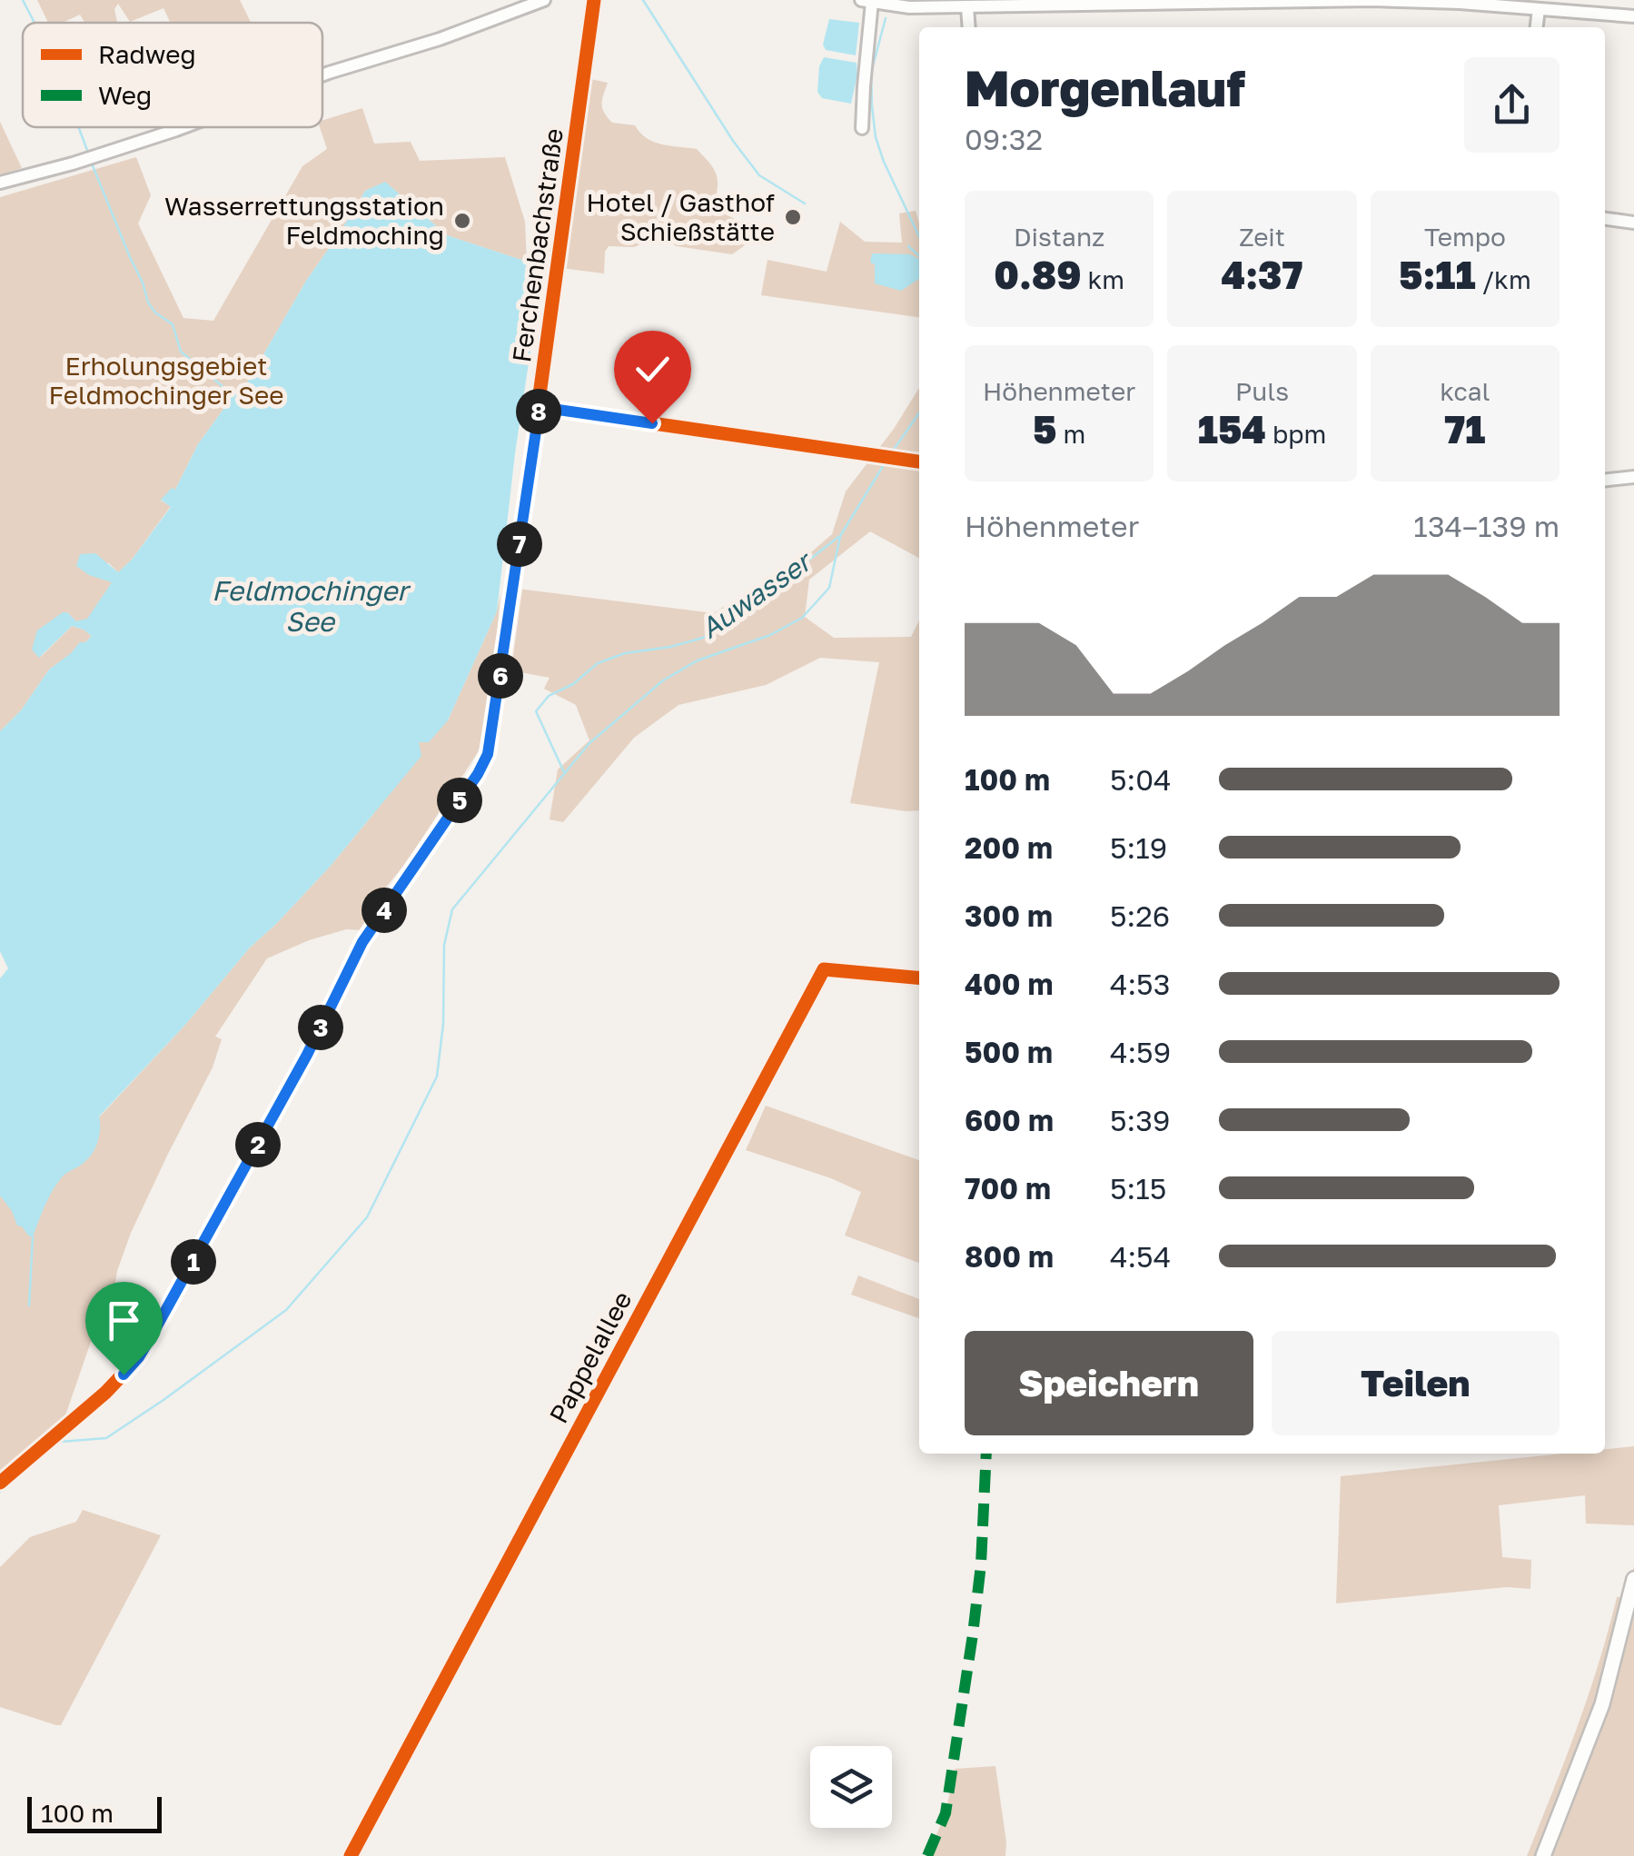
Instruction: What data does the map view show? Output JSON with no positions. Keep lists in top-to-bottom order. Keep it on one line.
{"streets":{"street":["Ferchenbachstraße","Pappelallee"]},"water":["Feldmochinger See","Auwasser"],"parks":["Erholungsgebiet Feldmochinger See"],"places":["Hotel / Gasthof Schießstätte","Wasserrettungsstation Feldmoching"],"legend":["Radweg","Weg"],"scale_bar":"100 m","page":{"heading":["Morgenlauf","09:32"],"stats":[["Distanz","0.89 km"],["Zeit","4:37"],["Tempo","5:11 /km"],["Höhenmeter","5 m"],["Puls","154 bpm"],["kcal","71"]],"pins":["8","7","6","5","4","3","2","1"],"chart":["Höhenmeter","134–139 m"],"list":[{"name":"100 m","note":"5:04"},{"name":"200 m","note":"5:19"},{"name":"300 m","note":"5:26"},{"name":"400 m","note":"4:53"},{"name":"500 m","note":"4:59"},{"name":"600 m","note":"5:39"},{"name":"700 m","note":"5:15"},{"name":"800 m","note":"4:54"}],"buttons":["Speichern","Teilen"],"scale":"100 m"}}
